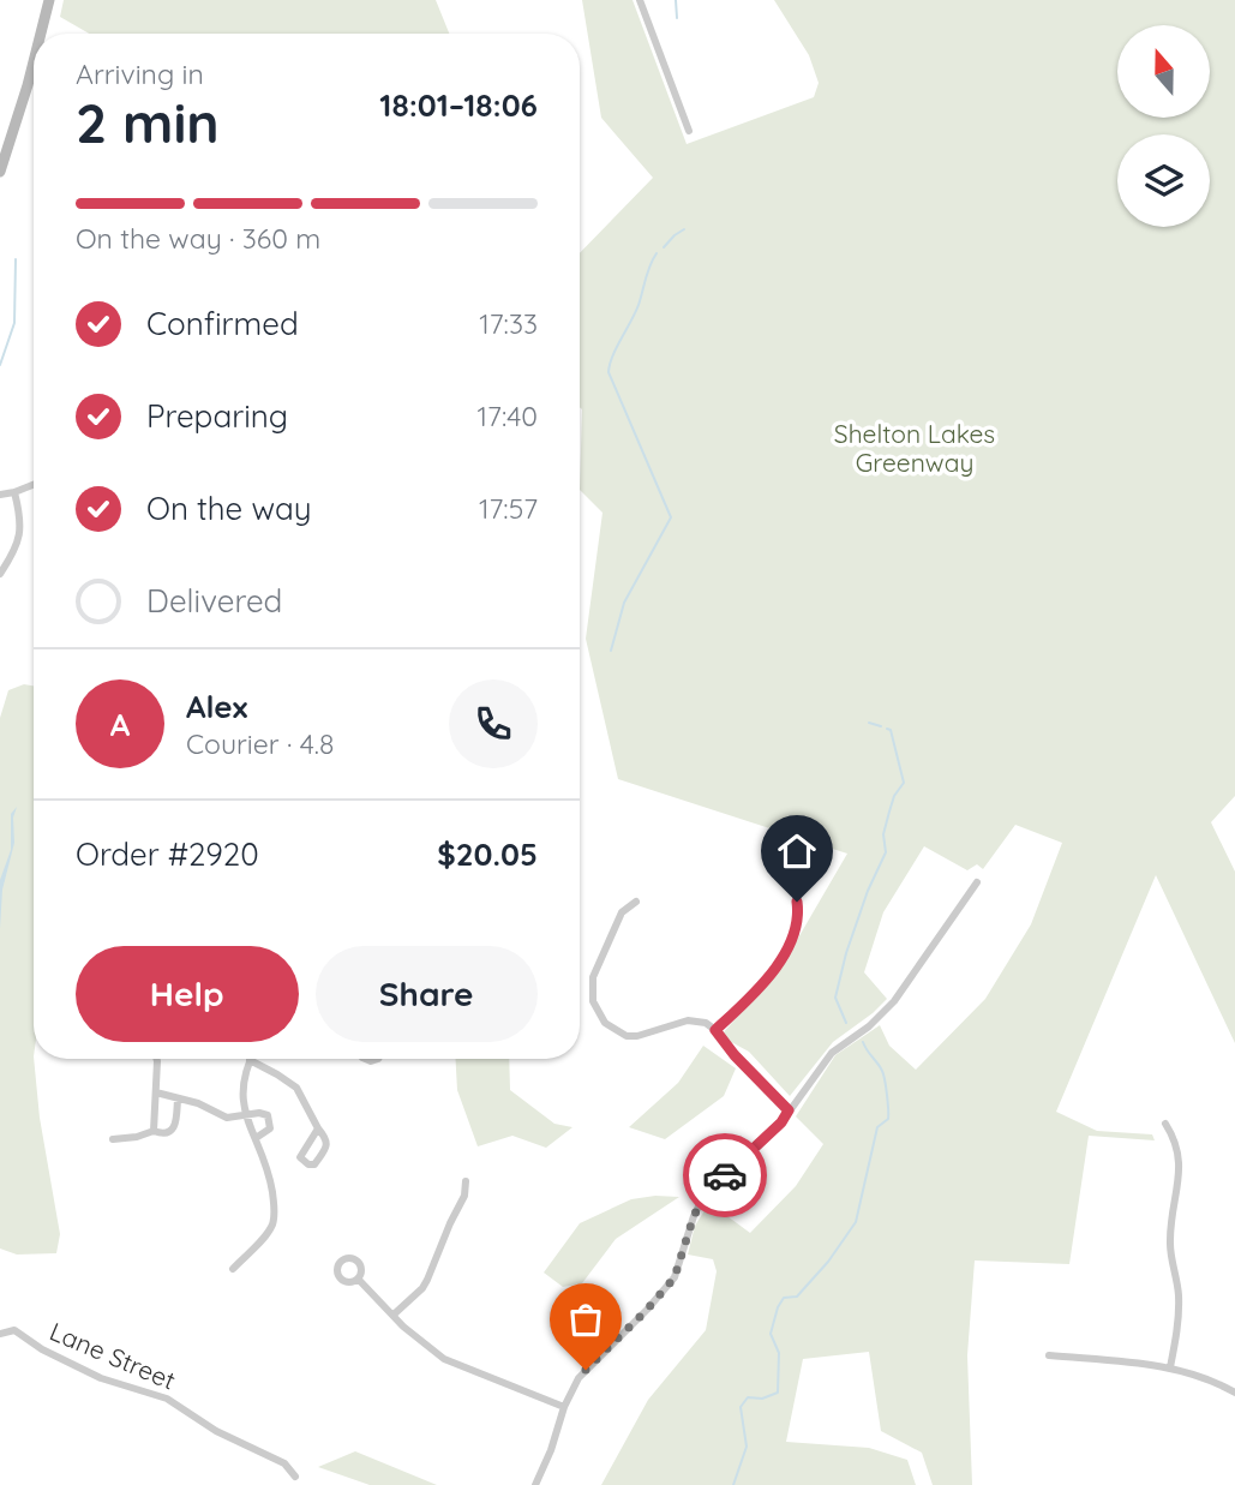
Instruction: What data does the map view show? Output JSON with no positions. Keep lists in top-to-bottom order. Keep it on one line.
{"streets":{"street":["Lane Street"]},"parks":["Shelton Lakes Greenway"],"north":"top","page":{"heading":["2 min","Arriving in","18:01–18:06"],"panel":["Alex","Courier · 4.8","Order #2920","$20.05"],"bar":"On the way · 360 m","list":[["Confirmed","17:33"],["Preparing","17:40"],["On the way","17:57"],"Delivered"],"round":"A","buttons":["Help","Share"]}}
